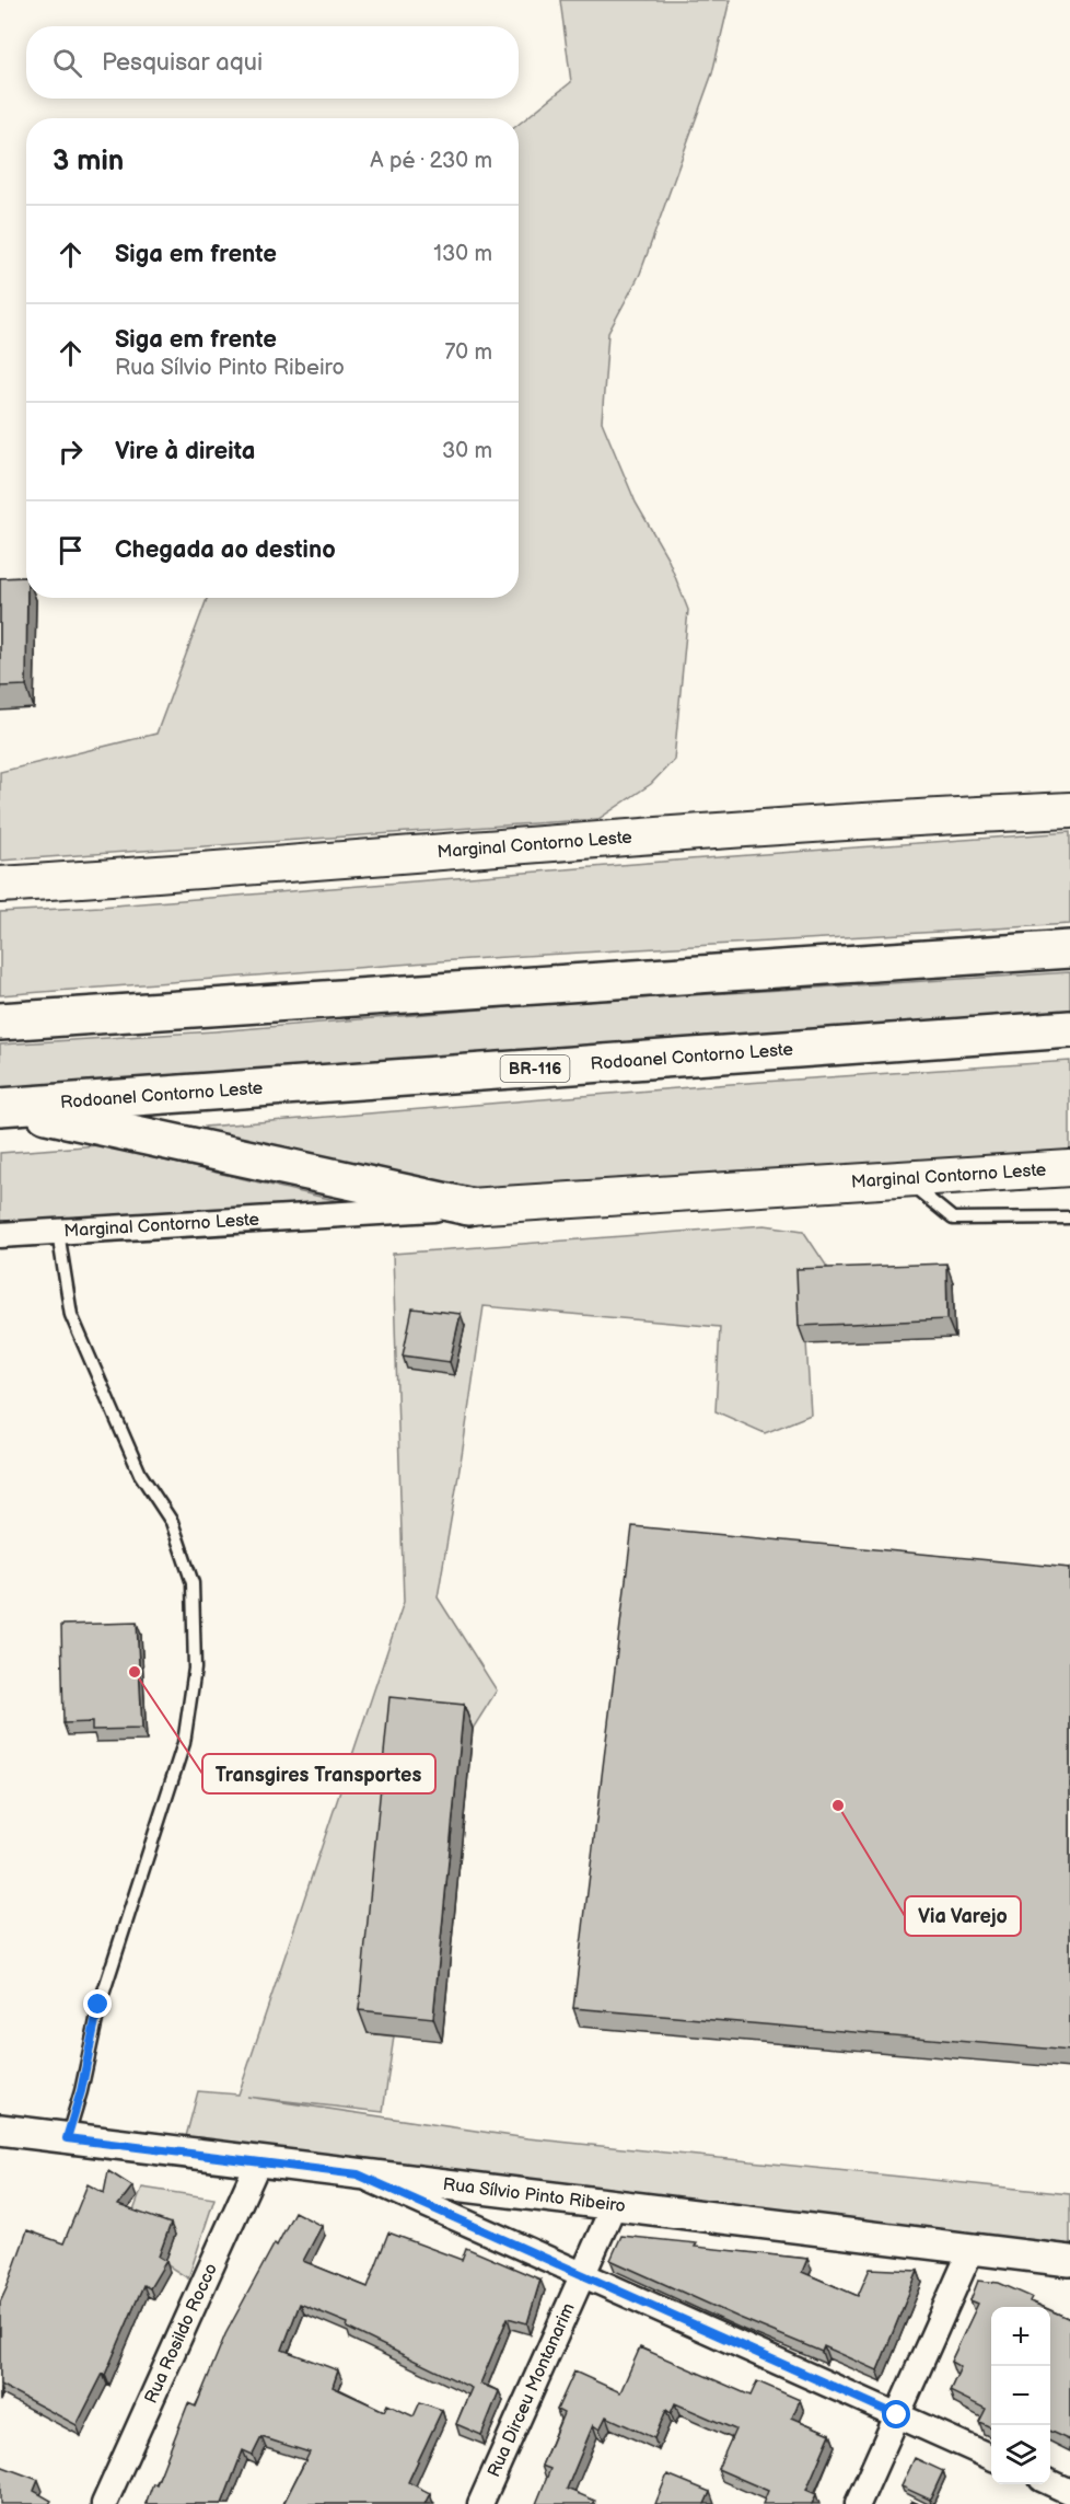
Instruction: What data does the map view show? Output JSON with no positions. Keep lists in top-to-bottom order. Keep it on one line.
{"streets":{"highway":["Rodoanel Contorno Leste","BR-116"],"main road":["Marginal Contorno Leste"],"street":["Rua Sílvio Pinto Ribeiro","Rua Rosildo Rocco","Rua Dirceu Montanarim"]},"crossings":[["Rua Sílvio Pinto Ribeiro","Rua Rosildo Rocco"],["Rua Sílvio Pinto Ribeiro","Rua Dirceu Montanarim"]],"places":["Transgires Transportes","Via Varejo"],"page":{"search":"Pesquisar aqui","heading":["3 min","A pé · 230 m"],"list":[["Siga em frente","130 m"],["Siga em frente","Rua Sílvio Pinto Ribeiro","70 m"],["Vire à direita","30 m"],"Chegada ao destino"],"map_buttons":["+","−"]}}
